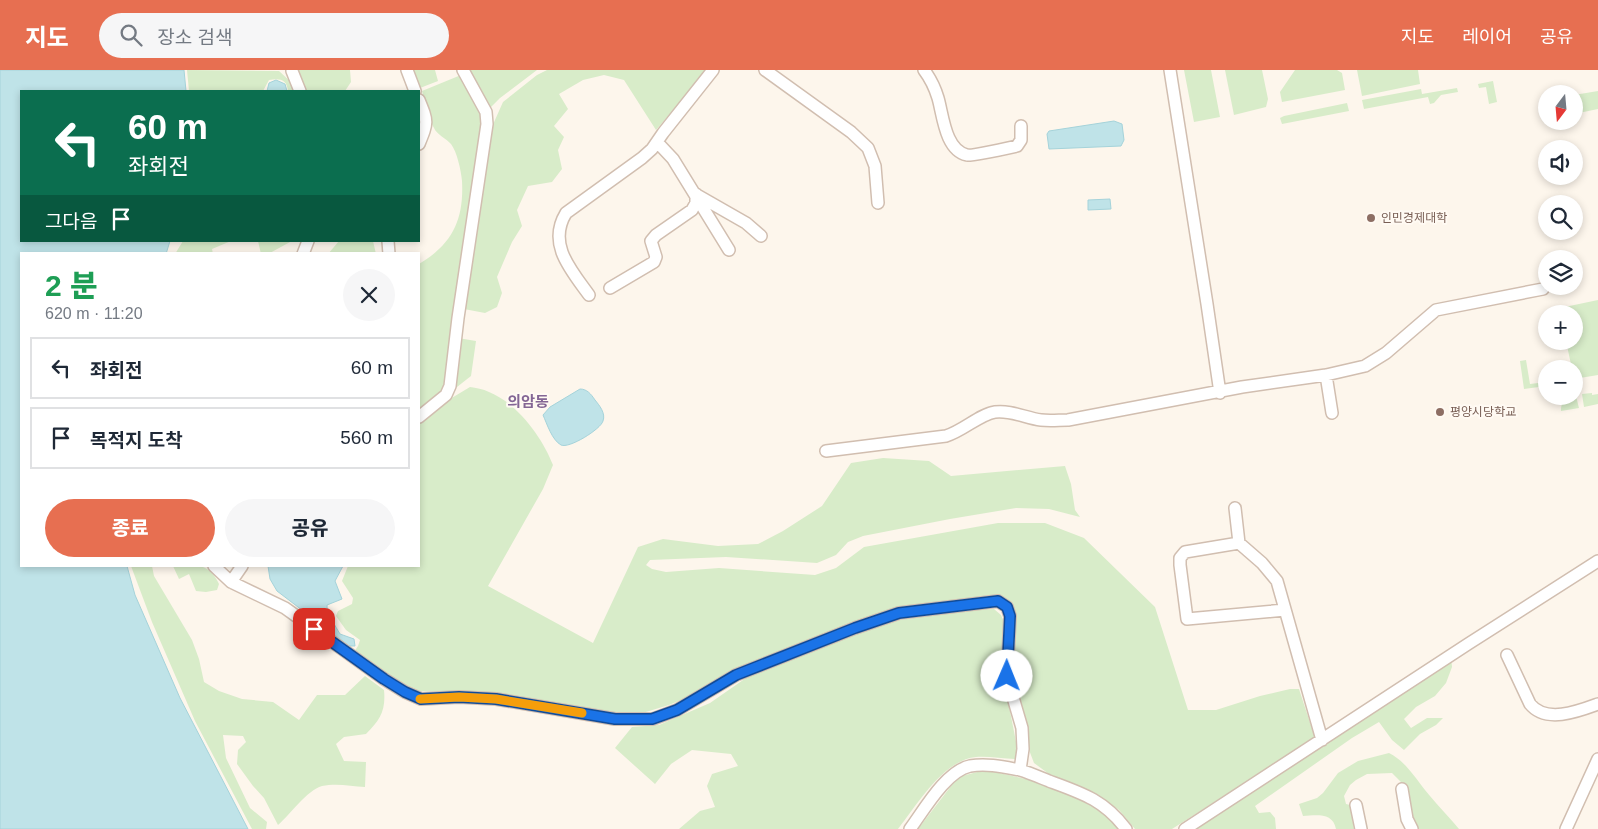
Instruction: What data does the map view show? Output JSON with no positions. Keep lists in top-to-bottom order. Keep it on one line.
{"districts":["의암동"],"places":["인민경제대학","평양시당학교"],"north":"bottom","page":{"header":"지도","search":"장소 검색","nav":["지도","레이어","공유"],"map_buttons":["+","−"],"turn":["60 m","좌회전"],"then":"그다음","heading":["2 분","620 m · 11:20"],"list":[{"name":"좌회전","value":"60 m"},{"name":"목적지 도착","value":"560 m"}],"buttons":["종료","공유"]}}
